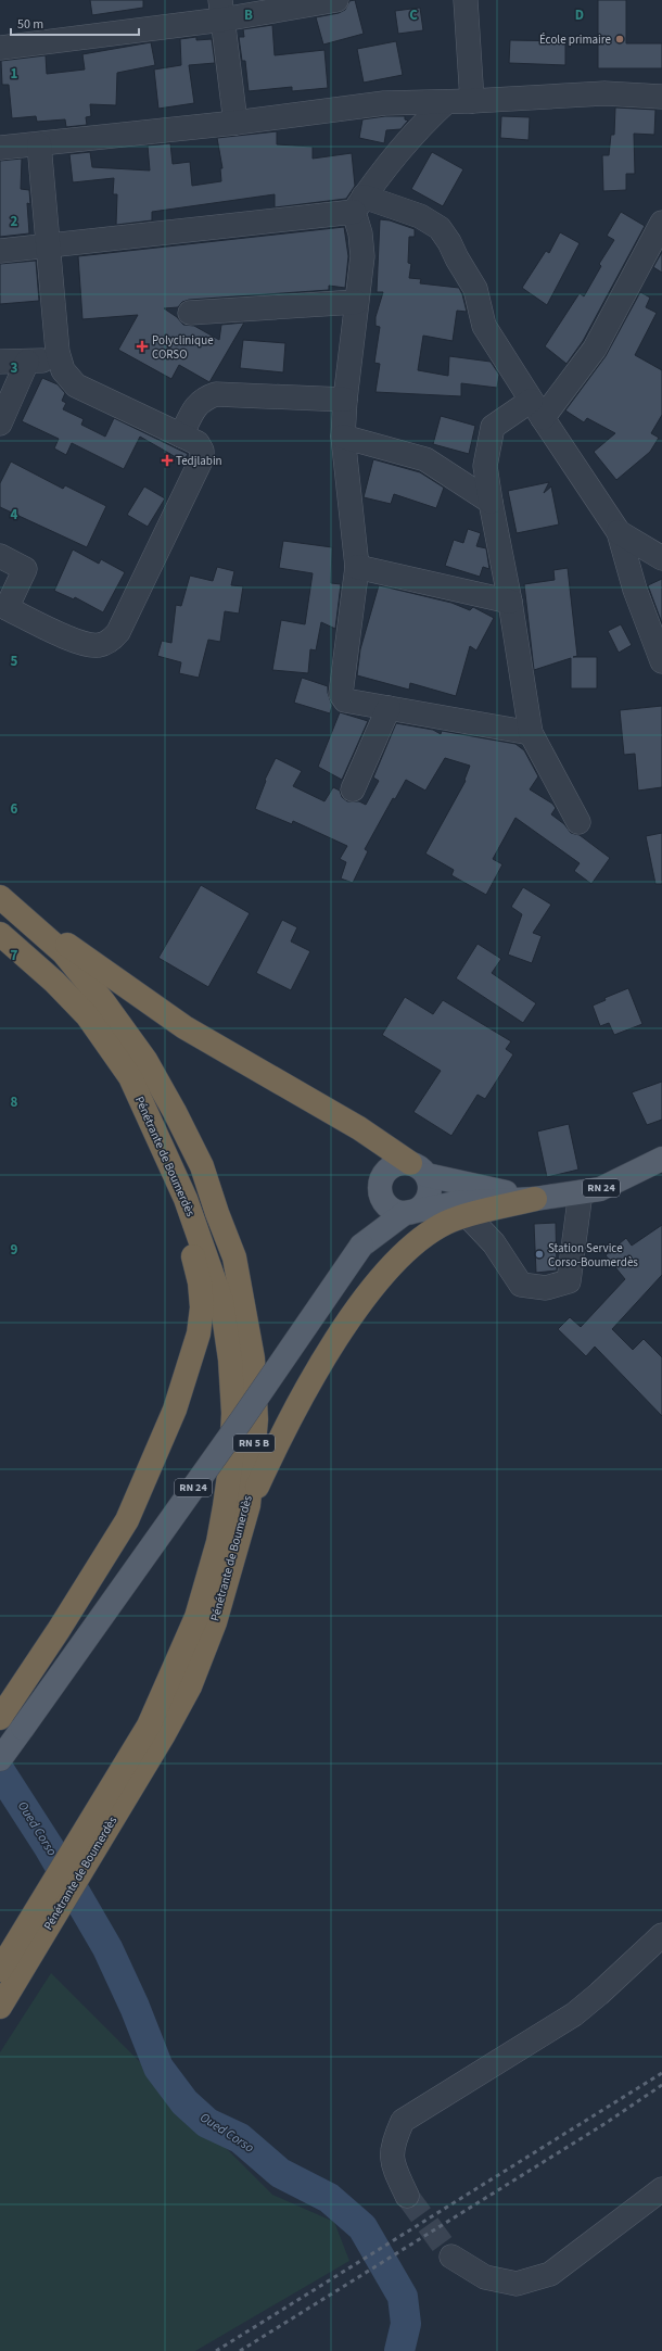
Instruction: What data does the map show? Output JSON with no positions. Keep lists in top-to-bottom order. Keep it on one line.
{"streets":{"highway":["Pénétrante de Boumerdès","RN 5 B"],"main road":["RN 24"]},"water":["Oued Corso"],"places":{"other":["École primaire","Station Service Corso-Boumerdès"],"health":["Polyclinique CORSO","Tedjlabin"]},"scale_bar":"50 m","grid":{"columns":["B","C","D"],"rows":["1","2","3","4","5","6","7","8","9"]}}
